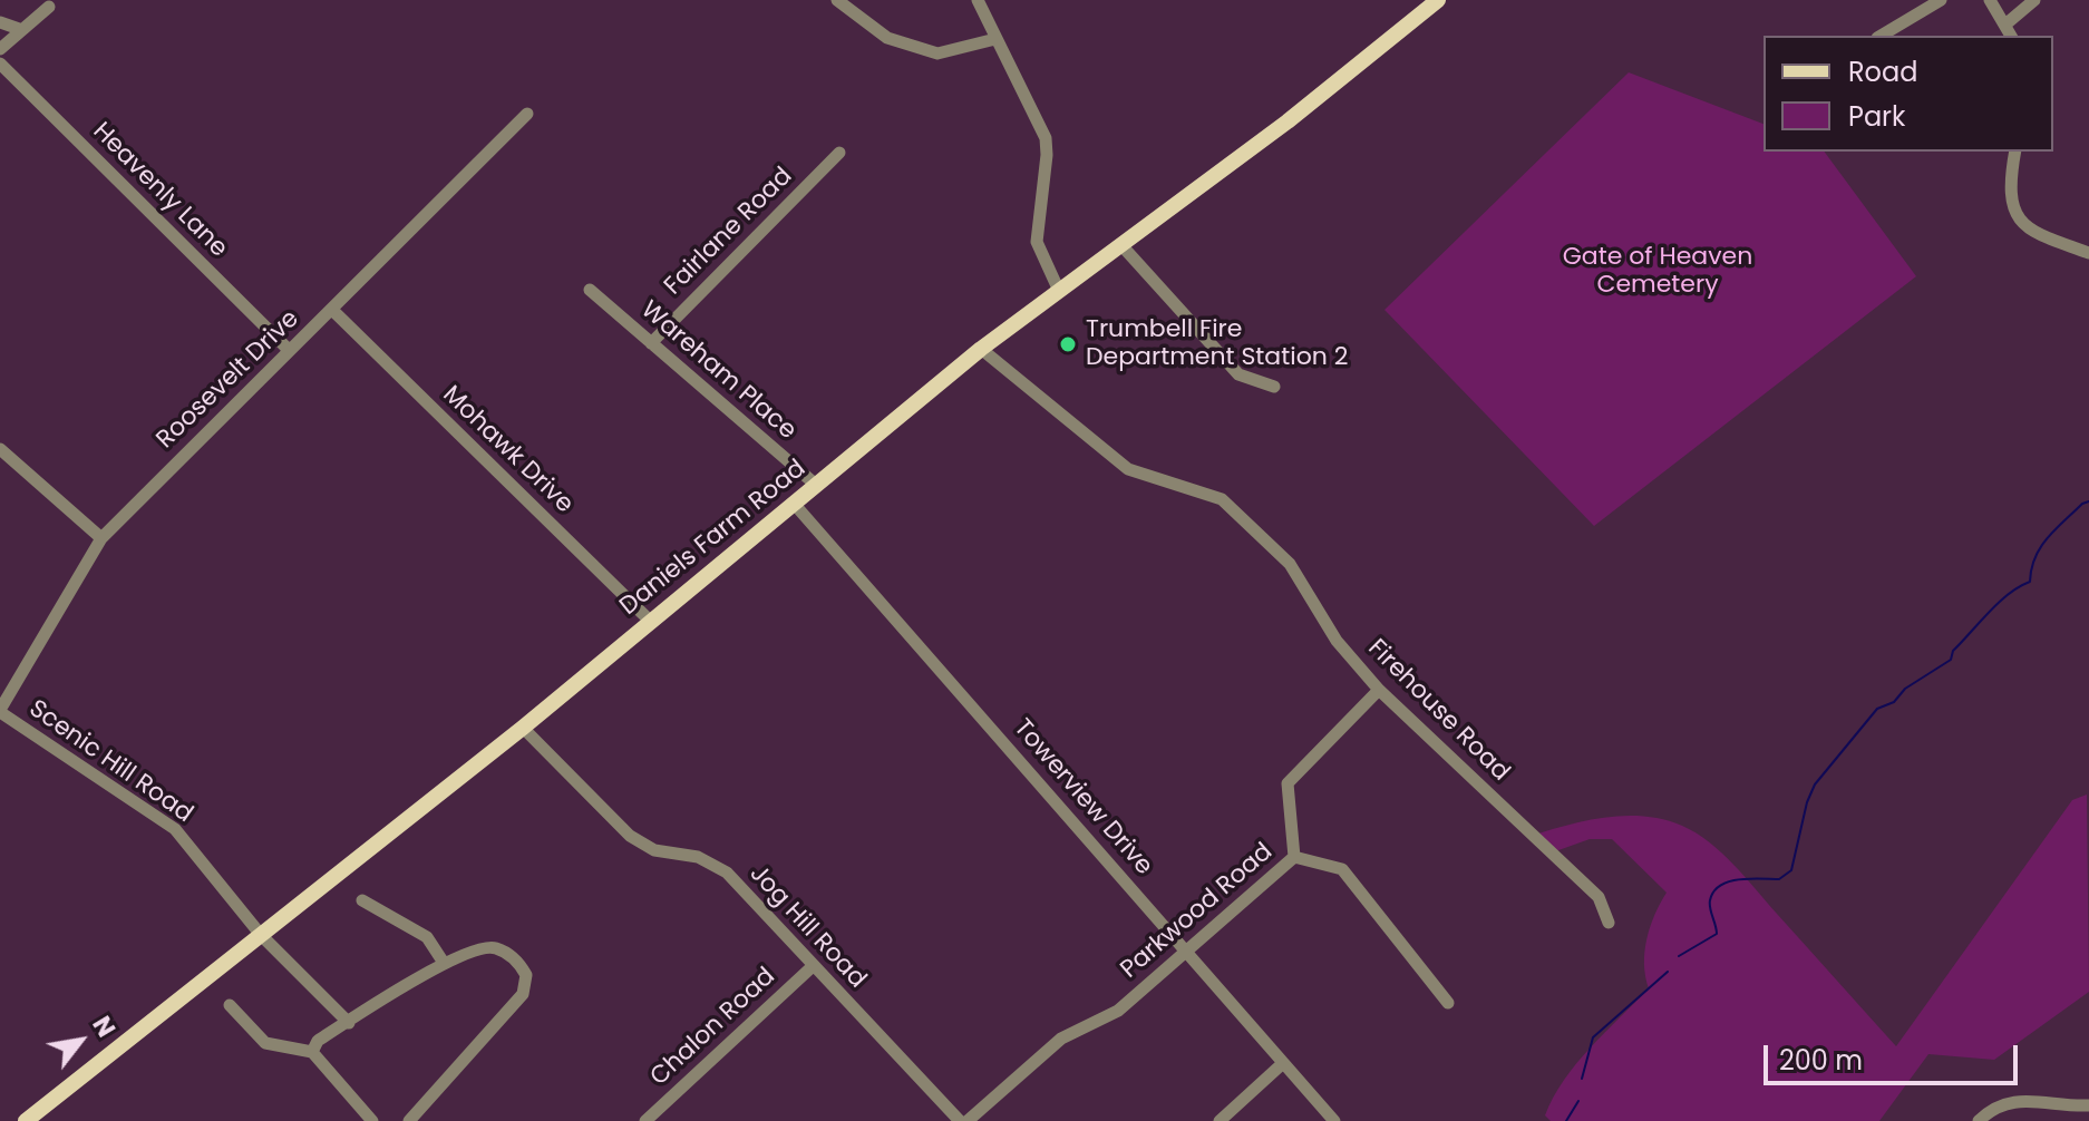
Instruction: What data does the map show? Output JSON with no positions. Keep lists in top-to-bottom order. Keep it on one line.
{"streets":{"main road":["Daniels Farm Road"],"street":["Heavenly Lane","Fairlane Road","Wareham Place","Roosevelt Drive","Mohawk Drive","Firehouse Road","Scenic Hill Road","Towerview Drive","Parkwood Road","Jog Hill Road","Chalon Road"]},"crossings":[["Heavenly Lane","Roosevelt Drive"],["Fairlane Road","Wareham Place"],["Wareham Place","Daniels Farm Road"],["Roosevelt Drive","Mohawk Drive"],["Roosevelt Drive","Scenic Hill Road"],["Mohawk Drive","Daniels Farm Road"],["Daniels Farm Road","Firehouse Road"],["Daniels Farm Road","Scenic Hill Road"],["Daniels Farm Road","Towerview Drive"],["Daniels Farm Road","Jog Hill Road"],["Firehouse Road","Parkwood Road"],["Towerview Drive","Parkwood Road"],["Jog Hill Road","Chalon Road"]],"parks":["Gate of Heaven Cemetery"],"places":["Trumbell Fire Department Station 2"],"legend":["Road","Park"],"scale_bar":"200 m","north":"top right"}
